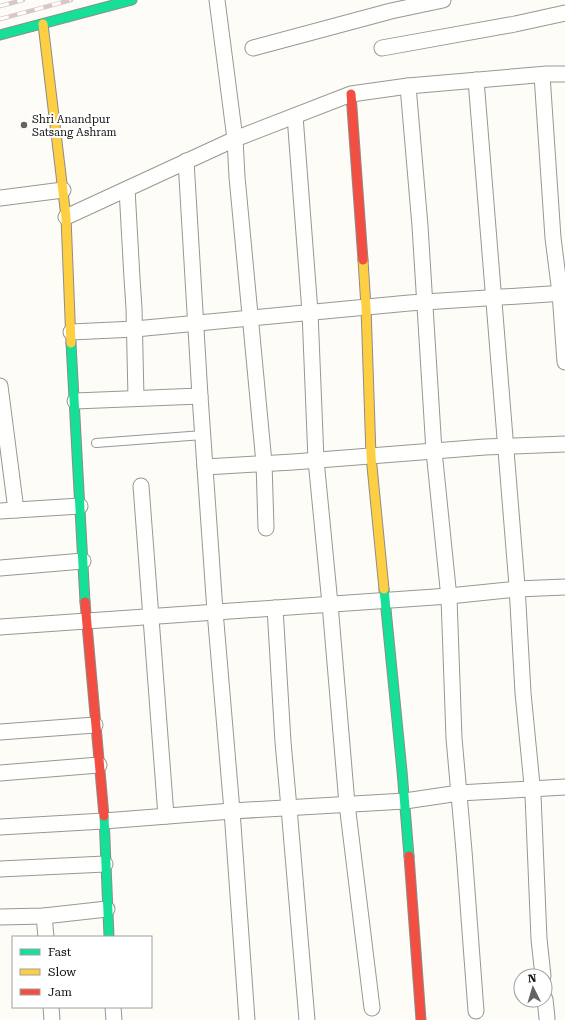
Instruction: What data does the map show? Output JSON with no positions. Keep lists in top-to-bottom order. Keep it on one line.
{"places":["Shri Anandpur Satsang Ashram"],"legend":["Fast","Slow","Jam"],"north":"top"}
